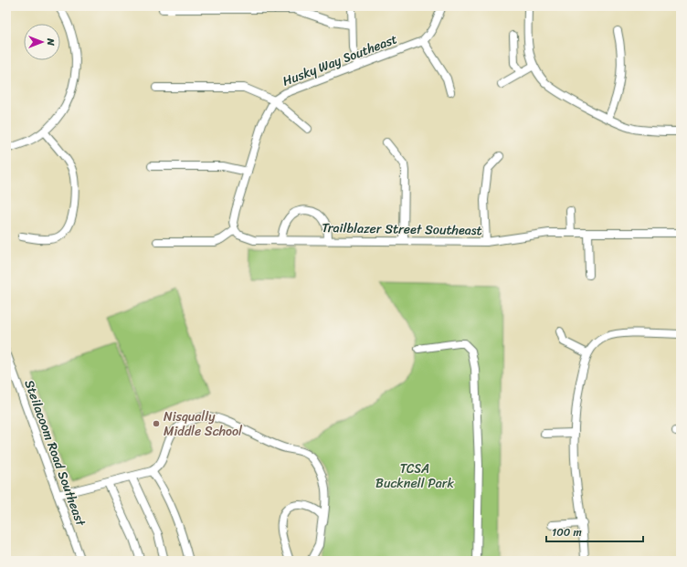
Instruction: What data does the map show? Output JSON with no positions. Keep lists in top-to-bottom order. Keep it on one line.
{"streets":{"street":["Husky Way Southeast","Trailblazer Street Southeast","Steilacoom Road Southeast"]},"crossings":[["Husky Way Southeast","Trailblazer Street Southeast"]],"parks":["TCSA Bucknell Park"],"places":["Nisqually Middle School"],"scale_bar":"100 m","north":"right"}
